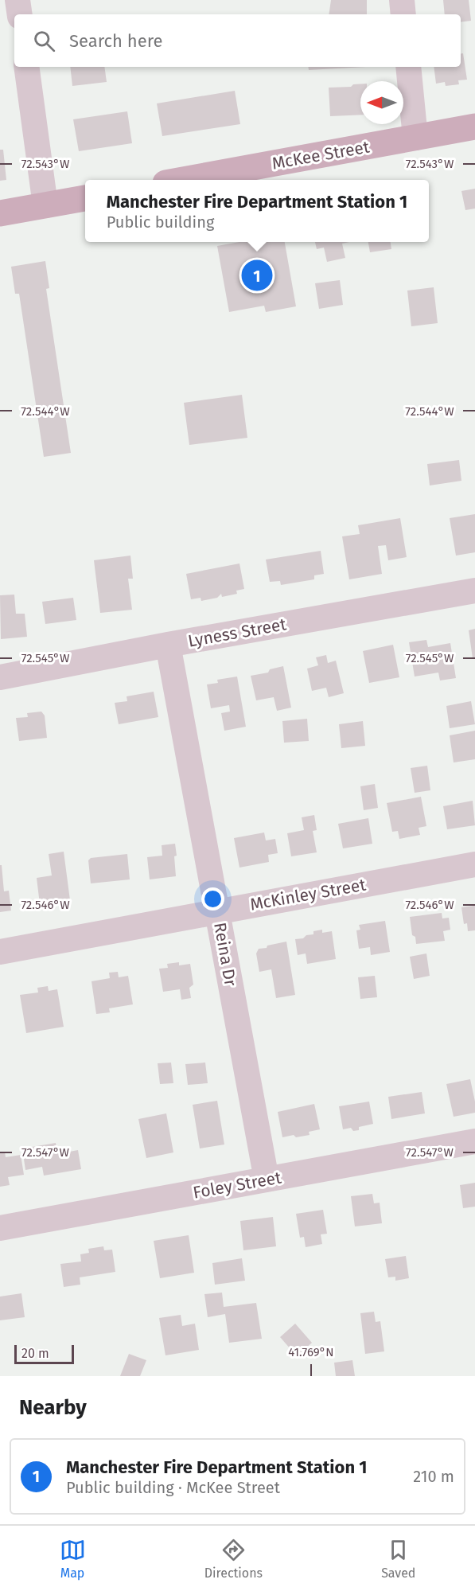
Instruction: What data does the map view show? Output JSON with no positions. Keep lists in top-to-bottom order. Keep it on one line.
{"streets":{"main road":["McKee Street"],"street":["Lyness Street","McKinley Street","Reina Dr","Foley Street"]},"crossings":[["Lyness Street","Reina Dr"],["McKinley Street","Reina Dr"],["Reina Dr","Foley Street"]],"scale_bar":"20 m","north":"left","page":{"search":"Search here","popup":["Manchester Fire Department Station 1","Public building"],"pins":"1","scale":"20 m","heading":"Nearby","list":[{"mark":"1","name":"Manchester Fire Department Station 1","note":"Public building · McKee Street","value":"210 m"}],"nav":["Map","Directions","Saved"]},"coordinates":["72.543°W","72.544°W","72.545°W","72.546°W","72.547°W","41.769°N"]}
